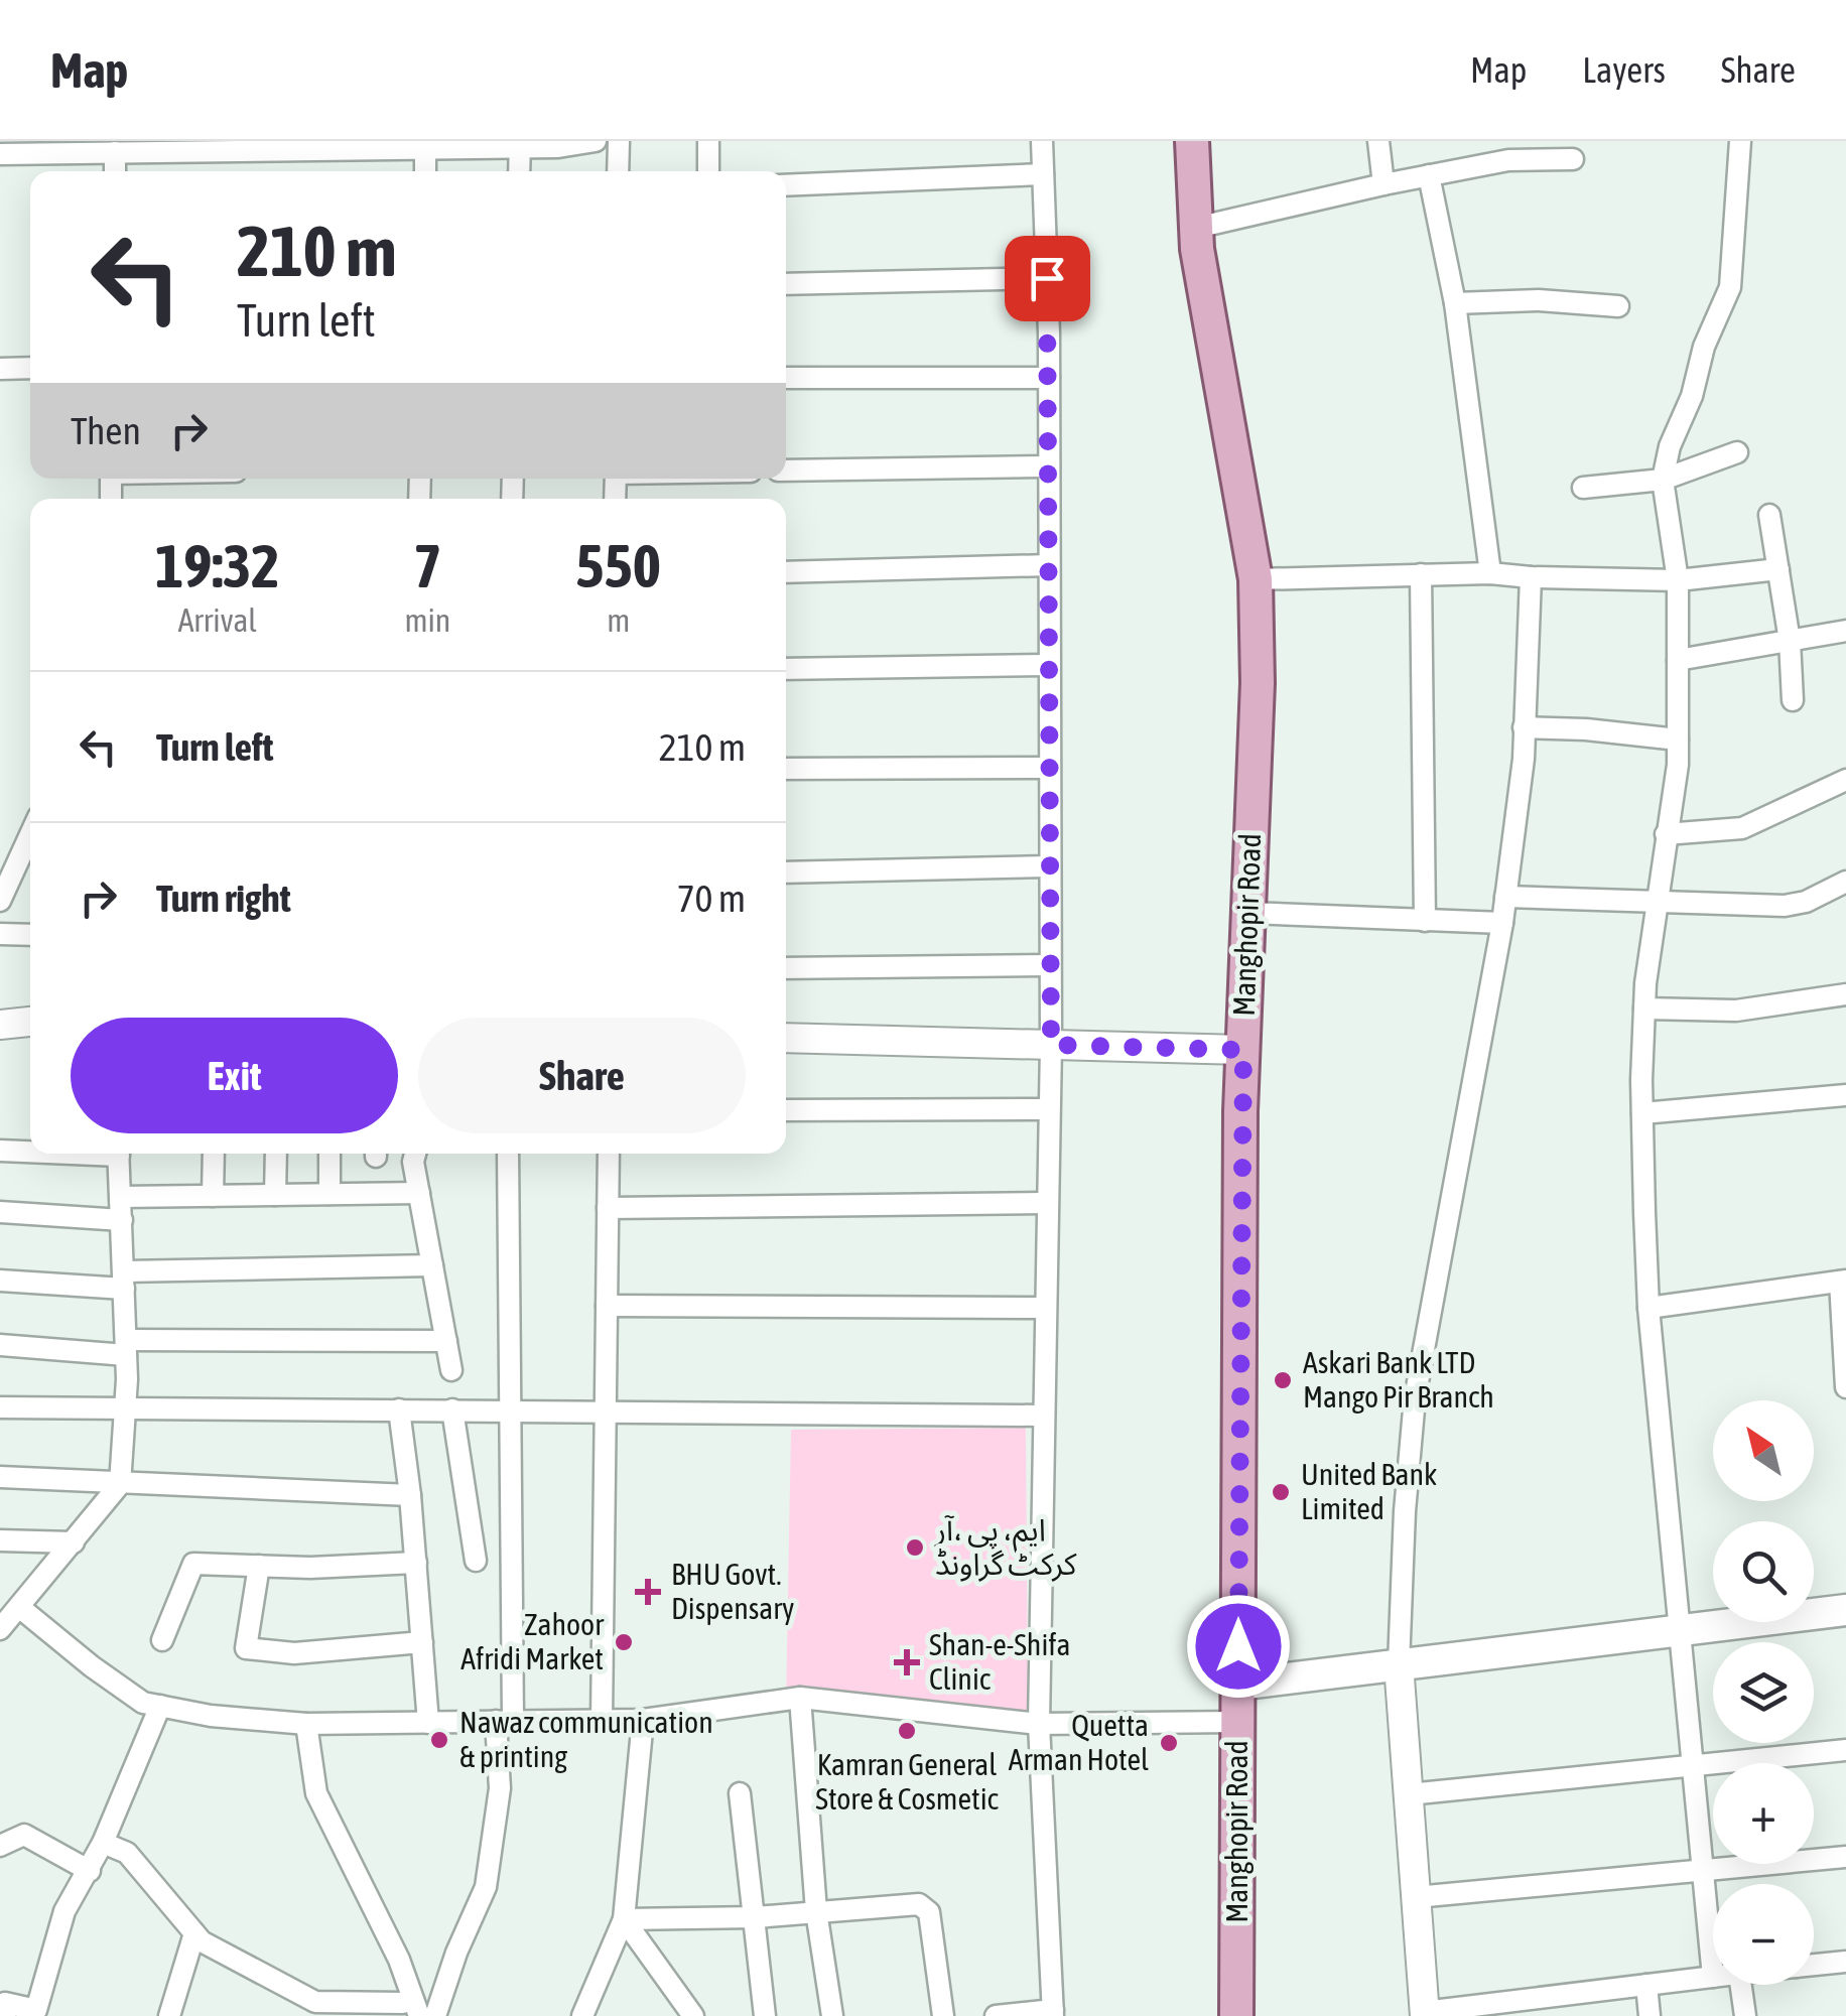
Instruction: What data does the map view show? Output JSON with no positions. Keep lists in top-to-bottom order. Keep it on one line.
{"streets":{"main road":["Manghopir Road"]},"places":{"other":["Askari Bank LTD Mango Pir Branch","United Bank Limited","ایم، پی ،آر کرکٹ گراونڈ","Zahoor Afridi Market","Kamran General Store & Cosmetic","Nawaz communication & printing","Quetta Arman Hotel"],"health":["BHU Govt. Dispensary","Shan-e-Shifa Clinic"]},"north":"top left","page":{"header":"Map","nav":["Map","Layers","Share"],"turn":["210 m","Turn left"],"then":"Then","eta":["19:32","Arrival","7","min","550","m"],"list":[{"name":"Turn left","value":"210 m"},{"name":"Turn right","value":"70 m"}],"buttons":["Exit","Share"],"map_buttons":["+","−"]}}
